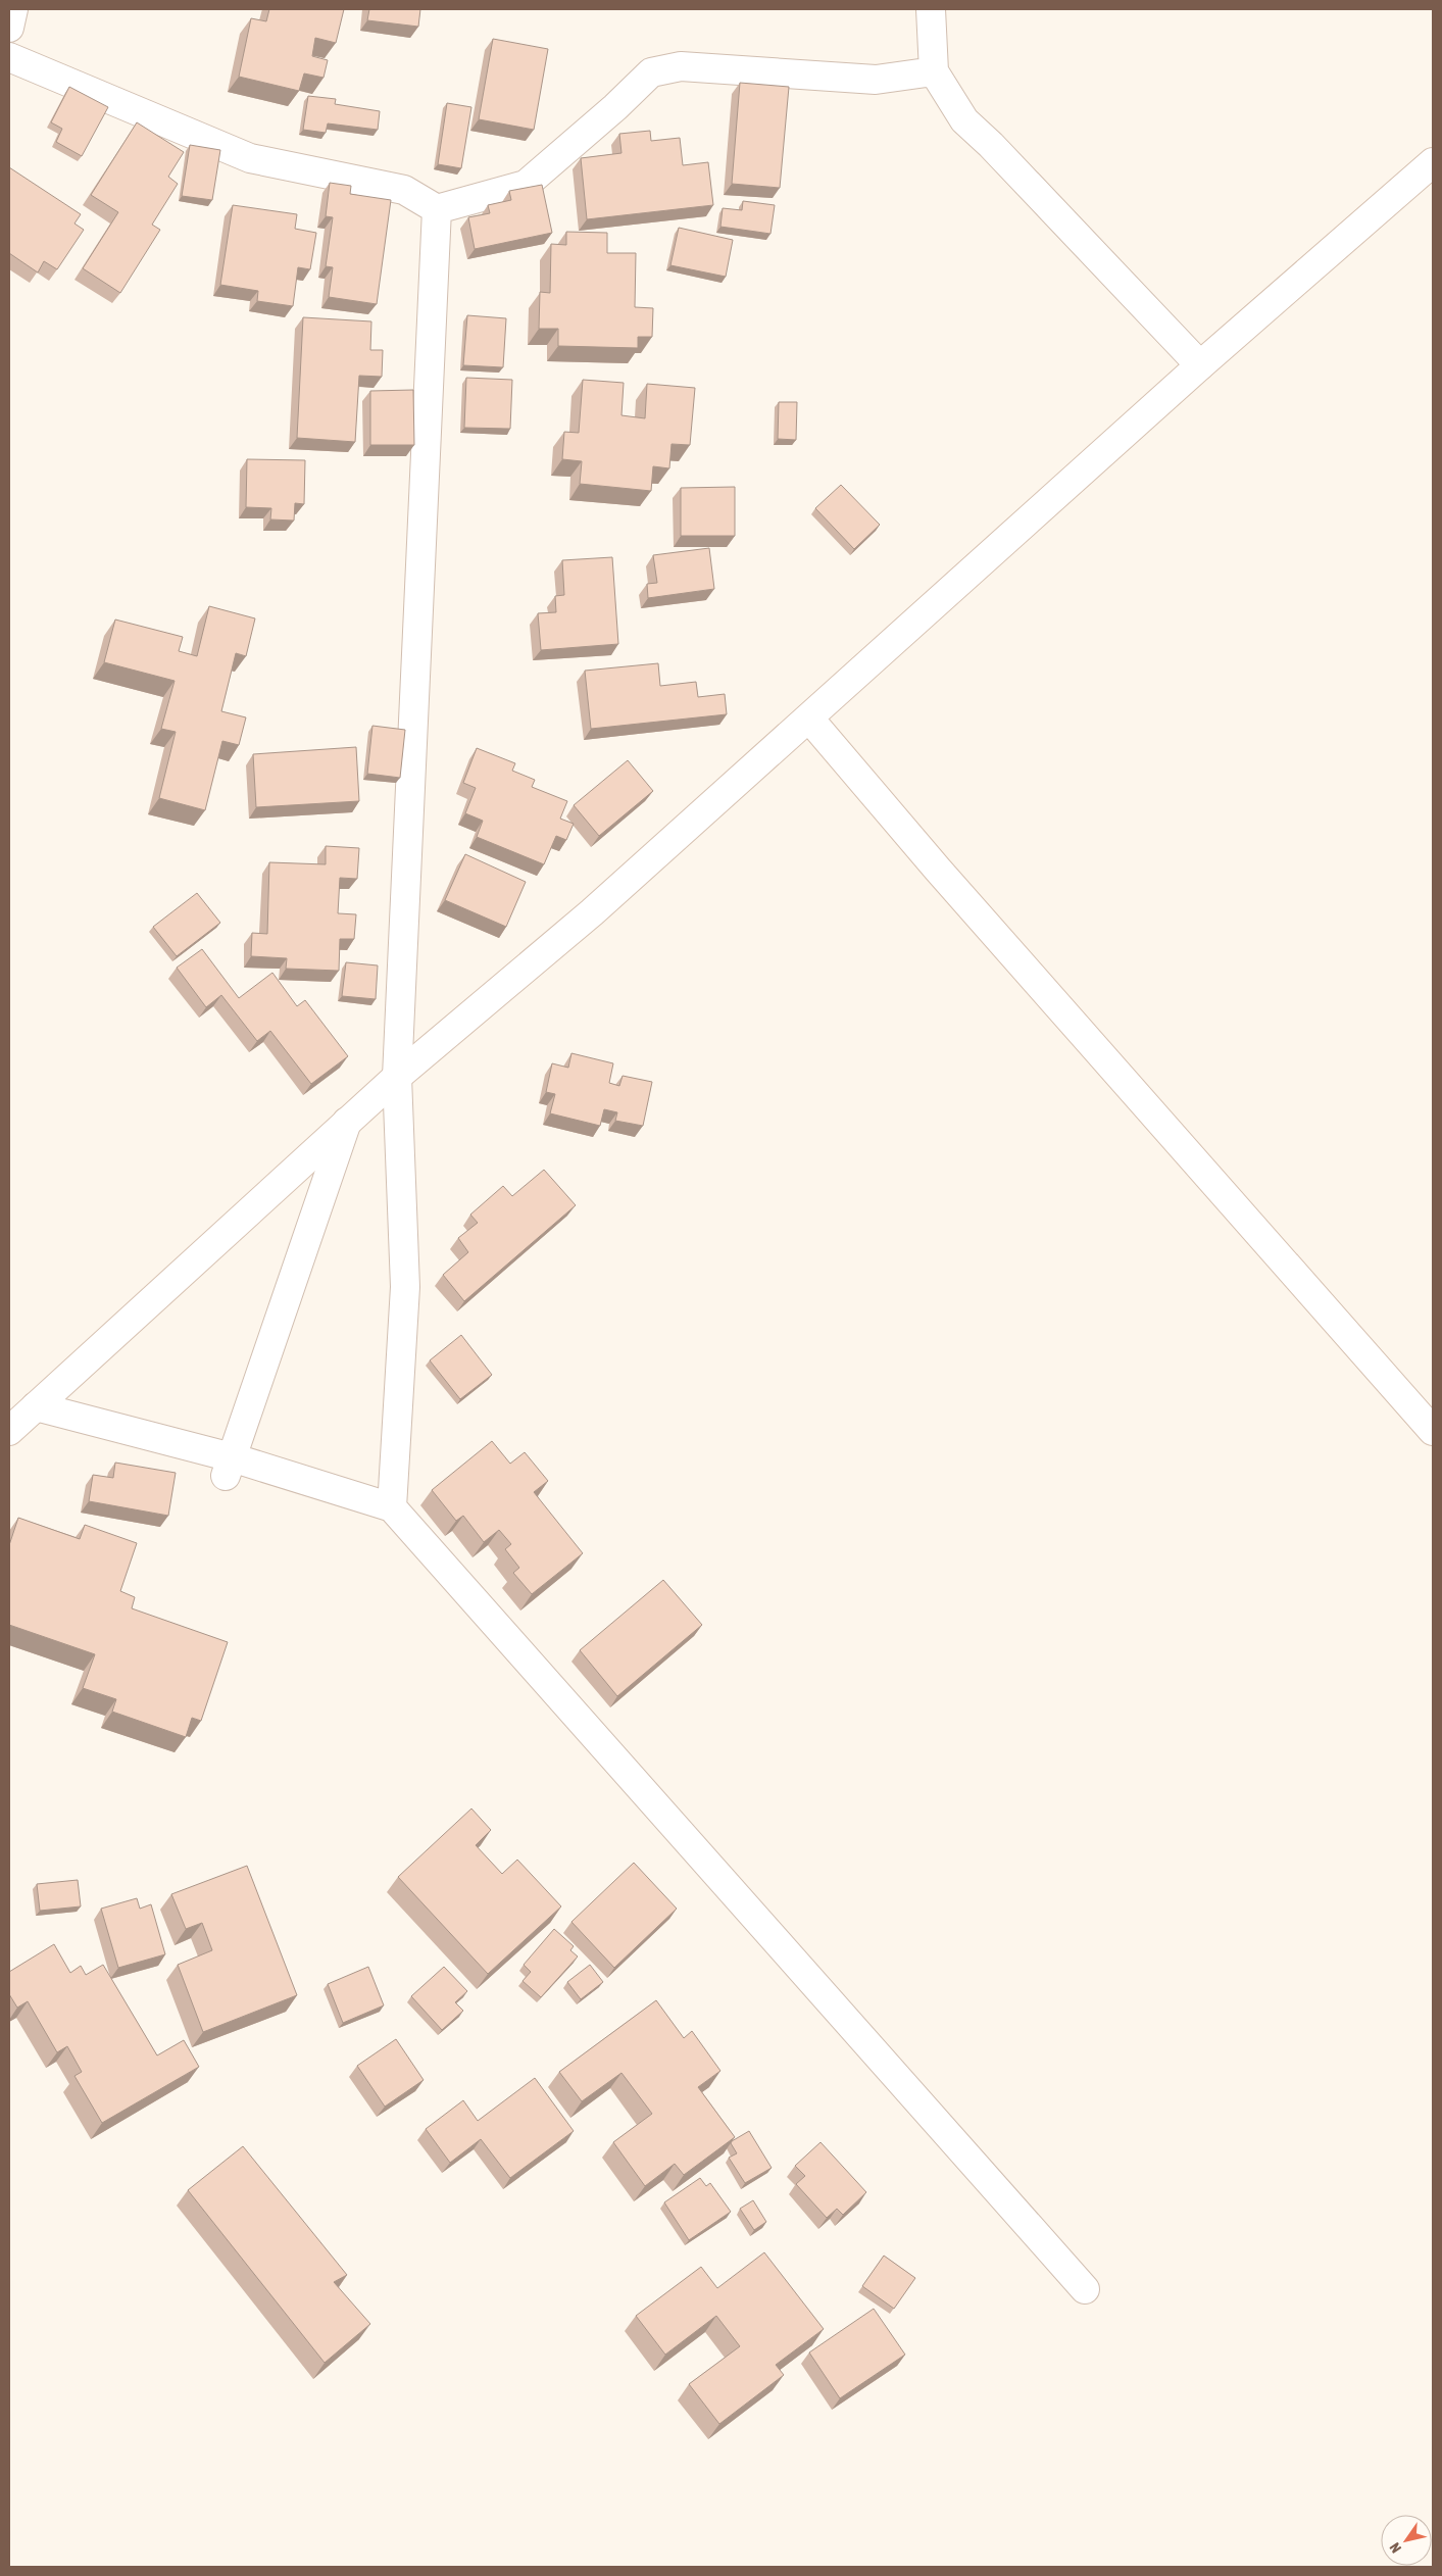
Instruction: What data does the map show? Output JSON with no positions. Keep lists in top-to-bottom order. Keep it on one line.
{"north":"bottom left"}
